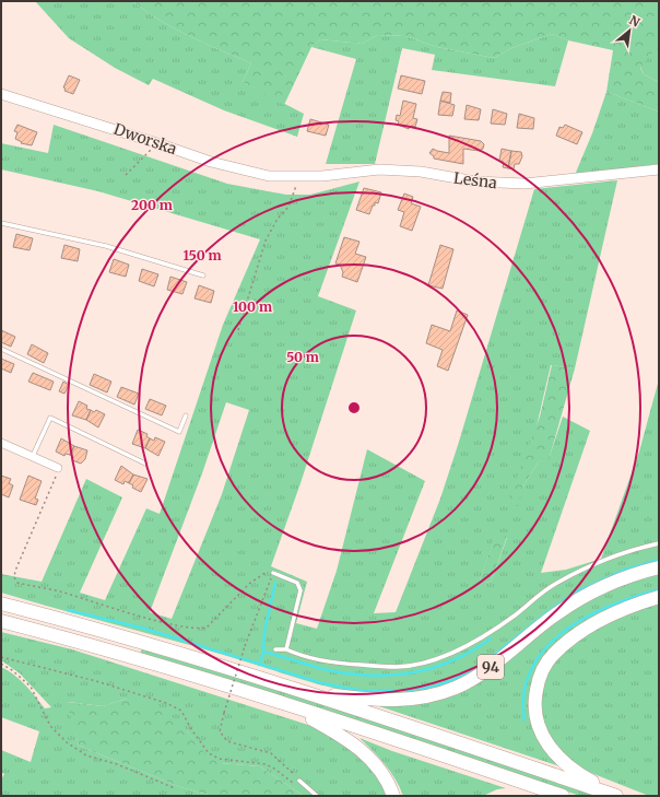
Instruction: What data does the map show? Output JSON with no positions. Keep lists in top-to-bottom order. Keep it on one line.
{"streets":{"highway":["94"],"street":["Dworska","Leśna"]},"crossings":[["Dworska","Leśna"]],"north":"top right","rings":["200 m","150 m","100 m","50 m"]}
